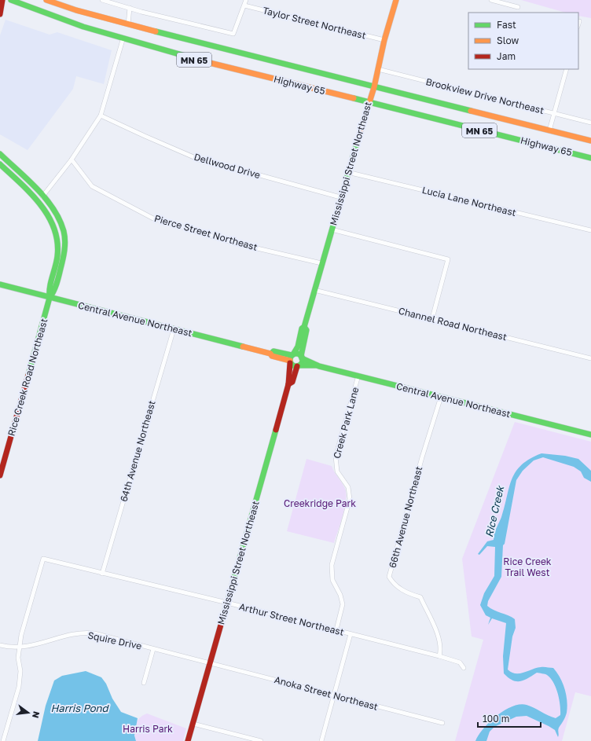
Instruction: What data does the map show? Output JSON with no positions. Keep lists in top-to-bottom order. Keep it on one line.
{"streets":{"main road":["MN 65","Highway 65","Mississippi Street Northeast","Central Avenue Northeast","Rice Creek Road Northeast"],"street":["Taylor Street Northeast","Brookview Drive Northeast","Dellwood Drive","Lucia Lane Northeast","Pierce Street Northeast","Channel Road Northeast","Creek Park Lane","64th Avenue Northeast","66th Avenue Northeast","Arthur Street Northeast","Squire Drive","Anoka Street Northeast"]},"crossings":[["Taylor Street Northeast","Mississippi Street Northeast"],["Highway 65","Mississippi Street Northeast"],["Brookview Drive Northeast","Mississippi Street Northeast"],["Mississippi Street Northeast","Dellwood Drive"],["Mississippi Street Northeast","Lucia Lane Northeast"],["Mississippi Street Northeast","Pierce Street Northeast"],["Mississippi Street Northeast","Central Avenue Northeast"],["Mississippi Street Northeast","Channel Road Northeast"],["Mississippi Street Northeast","Arthur Street Northeast"],["Mississippi Street Northeast","Squire Drive"],["Mississippi Street Northeast","Anoka Street Northeast"],["Central Avenue Northeast","Rice Creek Road Northeast"],["Central Avenue Northeast","Creek Park Lane"],["Central Avenue Northeast","64th Avenue Northeast"],["Central Avenue Northeast","66th Avenue Northeast"],["Creek Park Lane","Arthur Street Northeast"],["64th Avenue Northeast","Arthur Street Northeast"],["66th Avenue Northeast","Arthur Street Northeast"],["Arthur Street Northeast","Squire Drive"],["Squire Drive","Anoka Street Northeast"]],"water":["Rice Creek","Harris Pond"],"parks":["Creekridge Park","Rice Creek Trail West","Harris Park"],"legend":["Fast","Slow","Jam"],"scale_bar":"100 m","north":"right"}
